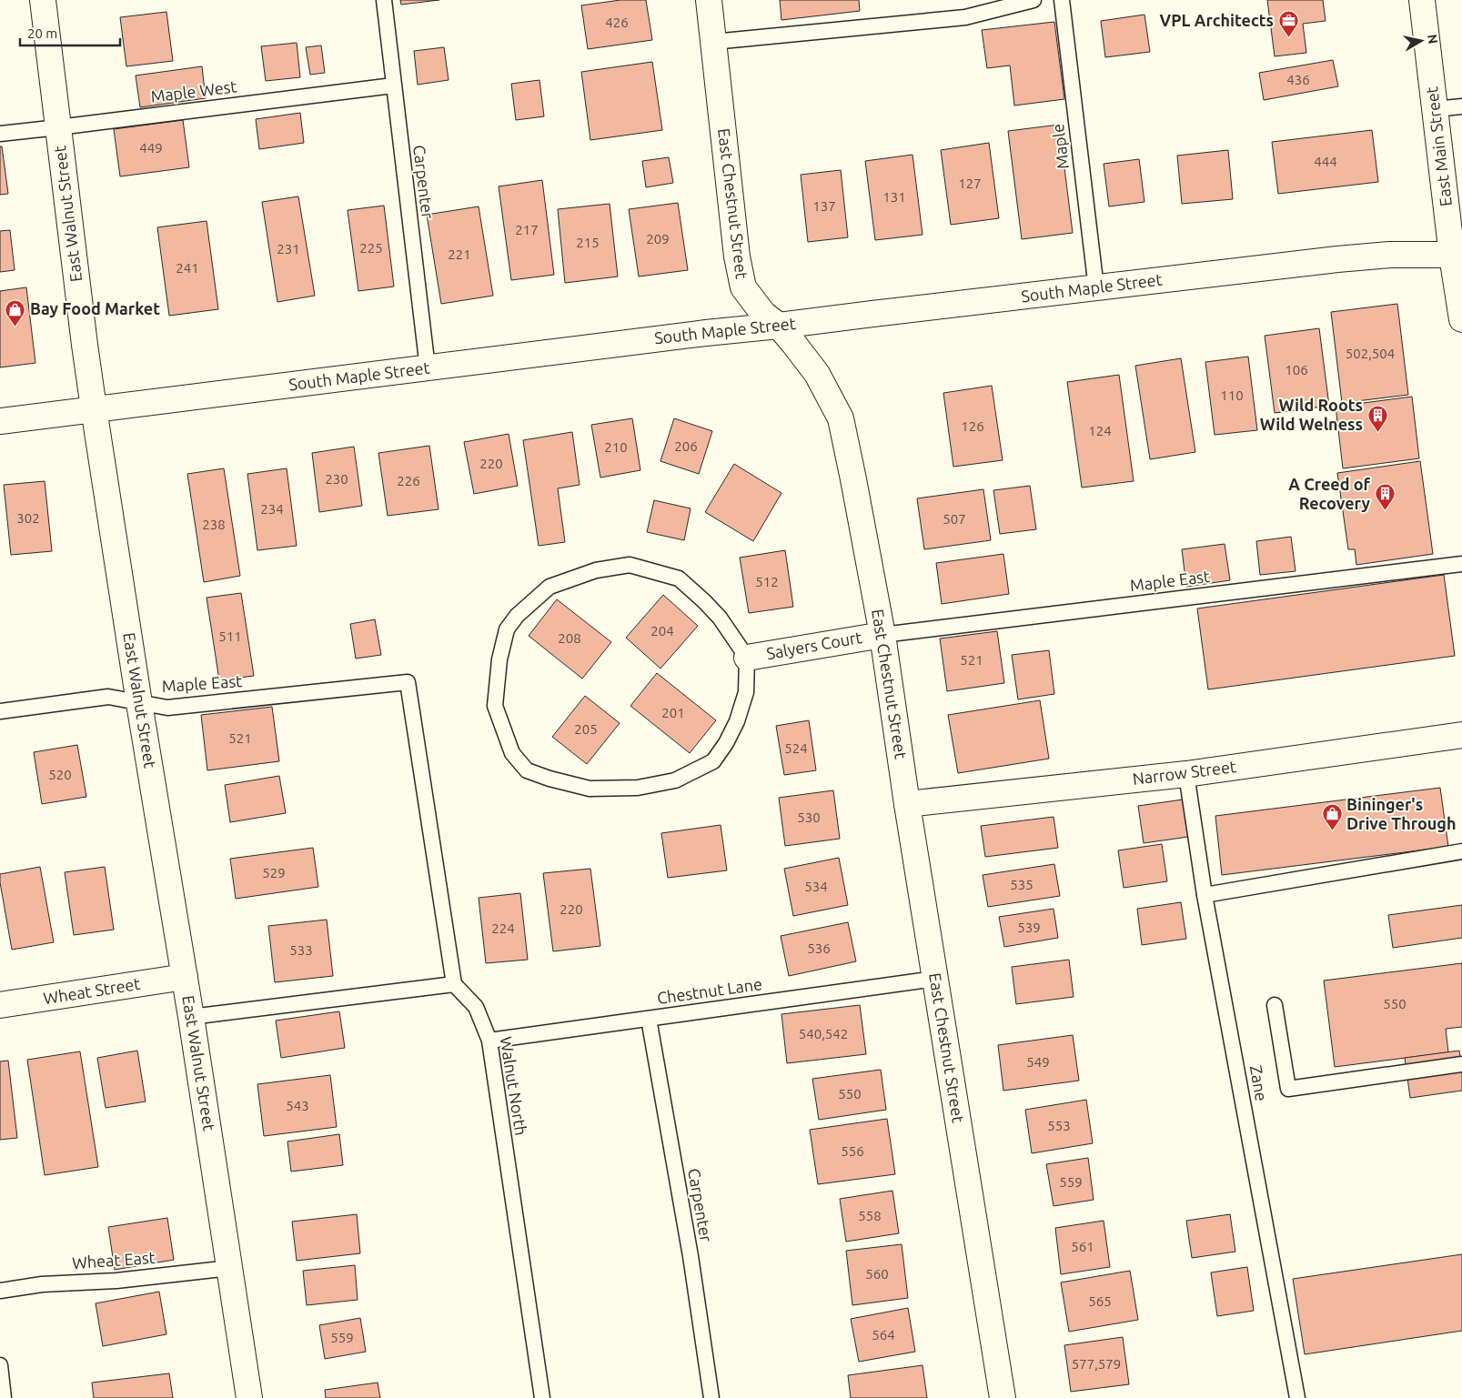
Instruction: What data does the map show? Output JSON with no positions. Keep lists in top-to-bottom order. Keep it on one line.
{"streets":{"street":["East Main Street","East Chestnut Street","East Walnut Street","South Maple Street","Salyers Court","Narrow Street","Wheat Street"],"lane":["Maple West","Maple","Carpenter","Maple East","Chestnut Lane","Zane","Walnut North","Wheat East"]},"crossings":[["Maple West","Carpenter"],["Maple West","East Walnut Street"],["Maple","South Maple Street"],["East Main Street","South Maple Street"],["Carpenter","South Maple Street"],["Carpenter","Chestnut Lane"],["East Chestnut Street","South Maple Street"],["East Chestnut Street","Maple East"],["East Chestnut Street","Salyers Court"],["East Chestnut Street","Narrow Street"],["East Chestnut Street","Chestnut Lane"],["East Walnut Street","South Maple Street"],["East Walnut Street","Maple East"],["East Walnut Street","Wheat Street"],["East Walnut Street","Wheat East"],["Maple East","Salyers Court"],["Maple East","Walnut North"],["Narrow Street","Zane"],["Chestnut Lane","Walnut North"]],"places":{"office":["VPL Architects"],"shop":["Bay Food Market","Bininger's Drive Through"],"building":["Wild Roots Wild Welness","A Creed of Recovery"]},"house_numbers":["426","436","449","444","127","131","137","217","209","215","225","231","221","241","502,504","106","110","126","124","206","210","220","230","226","234","302","507","238","512","204","511","208","521","201","205","521","524","520","530","529","535","534","220","539","224","536","533","550","540,542","549","550","543","553","556","559","558","561","560","565","564","559","577,579"],"scale_bar":"20 m","north":"right"}
